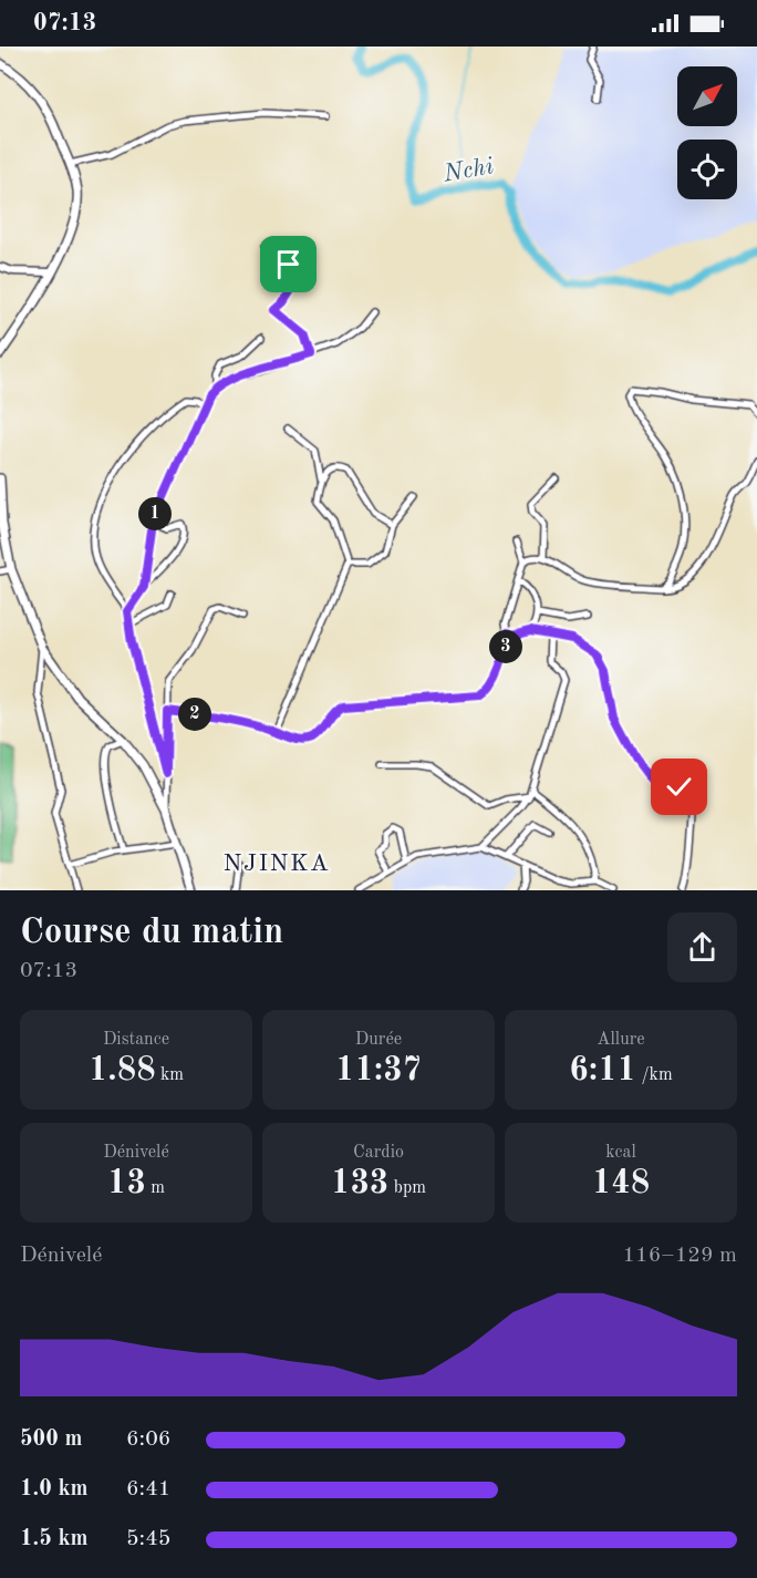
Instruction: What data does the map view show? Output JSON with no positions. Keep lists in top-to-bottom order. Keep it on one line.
{"districts":["NJINKA"],"water":["Nchi"],"north":"top right","page":{"status":"07:13","pins":["1","3","2"],"heading":["Course du matin","07:13"],"stats":[["Distance","1.88 km"],["Durée","11:37"],["Allure","6:11 /km"],["Dénivelé","13 m"],["Cardio","133 bpm"],["kcal","148"]],"chart":["Dénivelé","116–129 m"],"list":[{"name":"500 m","note":"6:06"},{"name":"1.0 km","note":"6:41"},{"name":"1.5 km","note":"5:45"}]}}
